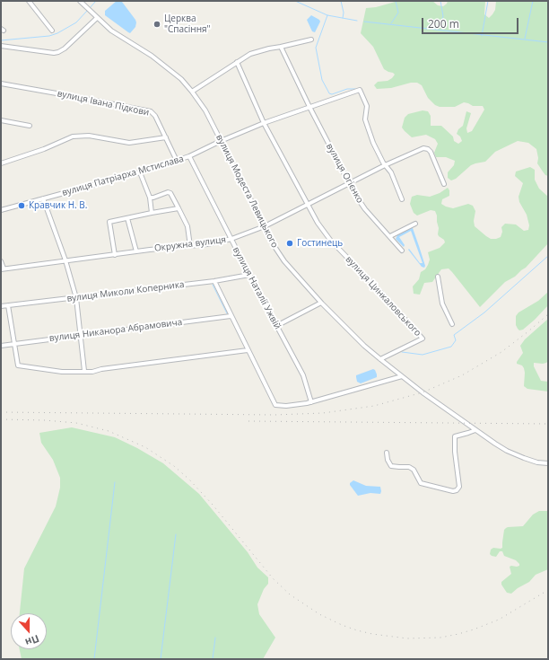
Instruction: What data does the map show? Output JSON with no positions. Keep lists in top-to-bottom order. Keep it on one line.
{"streets":{"street":["вулиця Івана Підкови","вулиця Огієнко","вулиця Патріарха Мстислава","вулиця Модеста Левицького","Окружна вулиця","вулиця Наталії Ужвій","вулиця Миколи Коперника","вулиця Цинкаловського","вулиця Никанора Абрамовича"]},"crossings":[["вулиця Івана Підкови","вулиця Патріарха Мстислава"],["вулиця Огієнко","вулиця Патріарха Мстислава"],["вулиця Огієнко","Окружна вулиця"],["вулиця Патріарха Мстислава","вулиця Модеста Левицького"],["вулиця Патріарха Мстислава","Окружна вулиця"],["вулиця Патріарха Мстислава","вулиця Наталії Ужвій"],["вулиця Патріарха Мстислава","вулиця Цинкаловського"],["вулиця Модеста Левицького","Окружна вулиця"],["вулиця Модеста Левицького","вулиця Цинкаловського"],["Окружна вулиця","вулиця Наталії Ужвій"],["Окружна вулиця","вулиця Цинкаловського"],["вулиця Наталії Ужвій","вулиця Миколи Коперника"]],"places":["Церква \"Спасіння\"","Кравчик Н. В.","Гостинець"],"scale_bar":"200 m","north":"bottom"}
